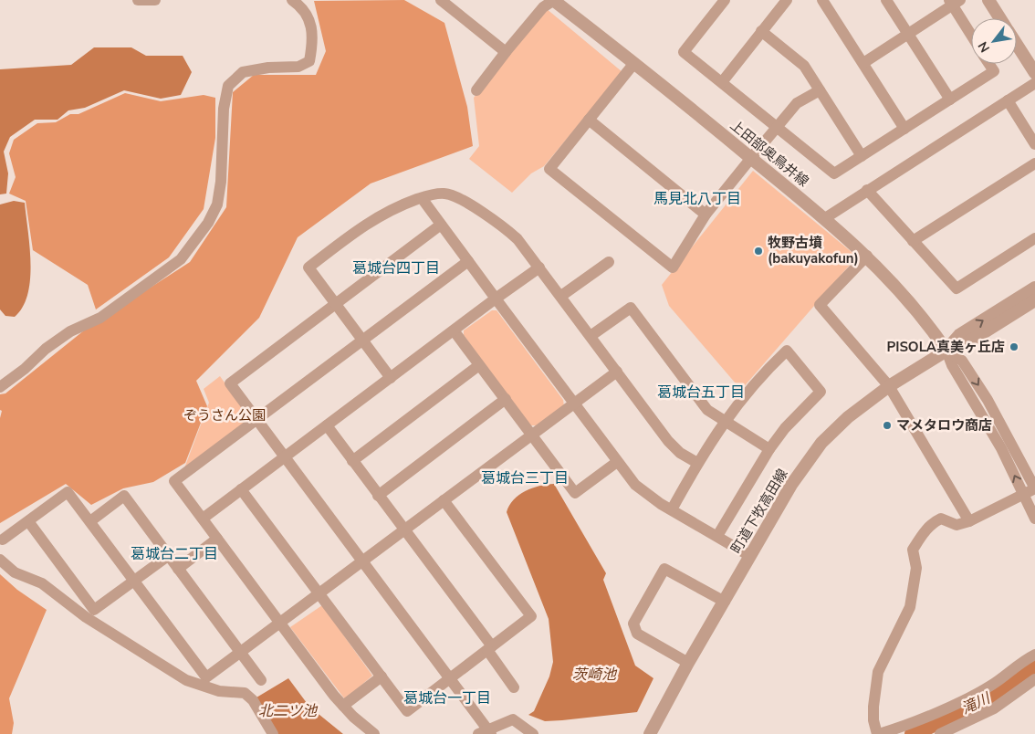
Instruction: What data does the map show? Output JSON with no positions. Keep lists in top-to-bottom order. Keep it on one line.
{"streets":{"street":["上田部奥鳥井線","町道下牧高田線"]},"crossings":[["上田部奥鳥井線","町道下牧高田線"]],"districts":["馬見北八丁目","葛城台四丁目","葛城台五丁目","葛城台三丁目","葛城台二丁目","葛城台一丁目"],"water":["茨崎池","滝川","北二ツ池"],"parks":["ぞうさん公園"],"places":["牧野古墳 (bakuyakofun)","PISOLA真美ヶ丘店","マメタロウ商店"],"north":"bottom left"}
